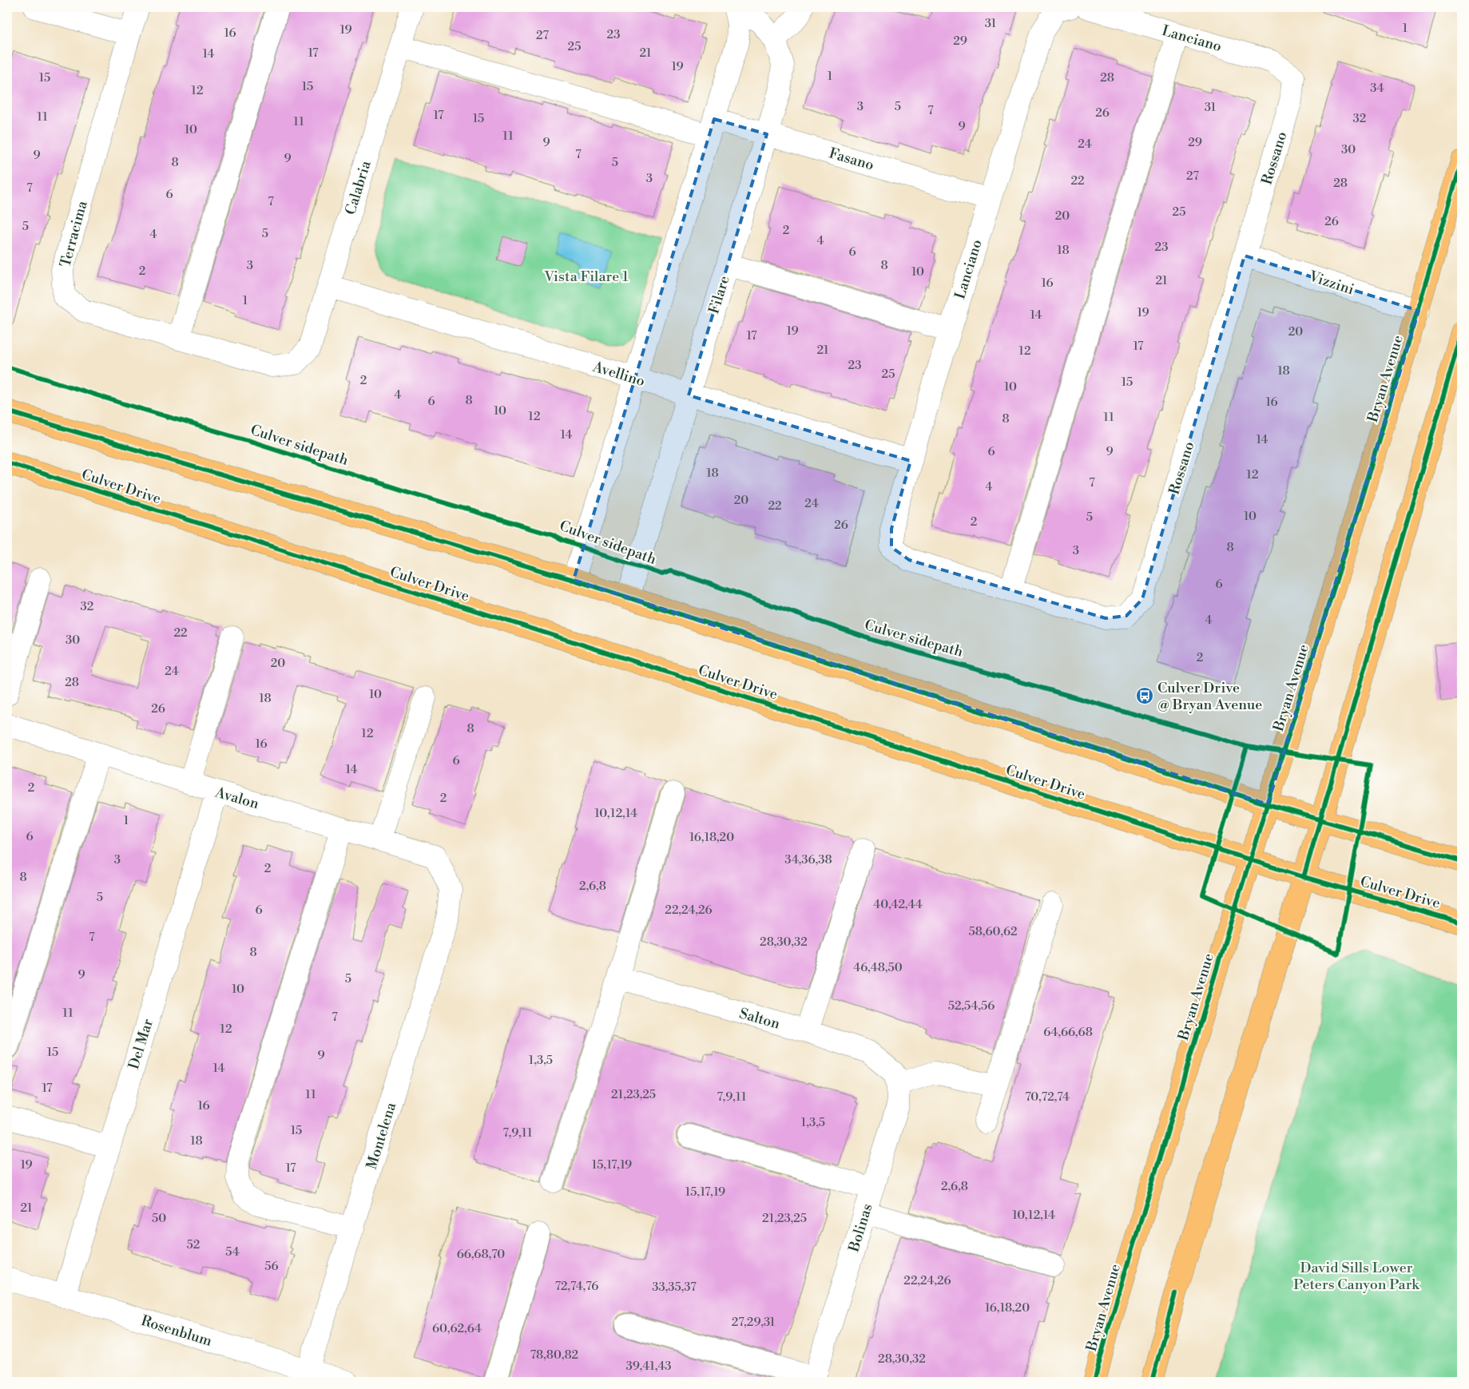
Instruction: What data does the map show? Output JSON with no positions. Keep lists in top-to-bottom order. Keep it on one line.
{"streets":{"main road":["Bryan Avenue","Culver Drive"],"street":["Lanciano","Rossano","Fasano","Calabria","Terracima","Vizzini","Filare","Avellino","Avalon","Salton","Del Mar","Montelena","Bolinas","Rosenblum"],"cycle path":["Culver sidepath"]},"crossings":[["Lanciano","Rossano"],["Lanciano","Fasano"],["Lanciano","Avellino"],["Rossano","Vizzini"],["Fasano","Calabria"],["Fasano","Filare"],["Calabria","Terracima"],["Calabria","Avellino"],["Vizzini","Bryan Avenue"],["Filare","Avellino"],["Bryan Avenue","Culver Drive"],["Avalon","Del Mar"],["Avalon","Montelena"],["Salton","Bolinas"],["Del Mar","Rosenblum"],["Montelena","Rosenblum"]],"parks":["Vista Filare 1","David Sills Lower Peters Canyon Park"],"places":{"bus stop":["Culver Drive @ Bryan Avenue"]},"house_numbers":["31","1","19","16","23","27","29","25","17","21","14","19","1","15","28","15","34","12","3","5","31","7","26","17","11","15","32","11","9","10","11","9","29","24","30","7","9","9","8","5","27","3","22","28","7","6","7","25","20","26","5","2","5","4","4","23","18","6","3","8","2","10","21","16","1","19","14","19","20","17","17","21","12","23","18","25","2","15","10","4","8","6","16","10","12","11","8","14","14","6","9","18","12","7","4","20","24","22","10","5","2","26","8","3","6","32","4","22","30","2","20","24","28","10","18","26","8","12","16","6","14","2","2","10,12,14","1","6","16,18,20","3","34,36,38","2","8","2,6,8","5","40,42,44","6","22,24,26","58,60,62","7","28,30,32","8","46,48,50","9","5","10","52,54,56","11","7","12","64,66,68","15","9","1,3,5","14","17","11","21,23,25","7,9,11","70,72,74","16","1,3,5","15","7,9,11","18","19","15,17,19","17","2,6,8","15,17,19","21","10,12,14","50","21,23,25","52","54","66,68,70","56","22,24,26","72,74,76","33,35,37","16,18,20","27,29,31","60,62,64","78,80,82","28,30,32","39,41,43"]}
